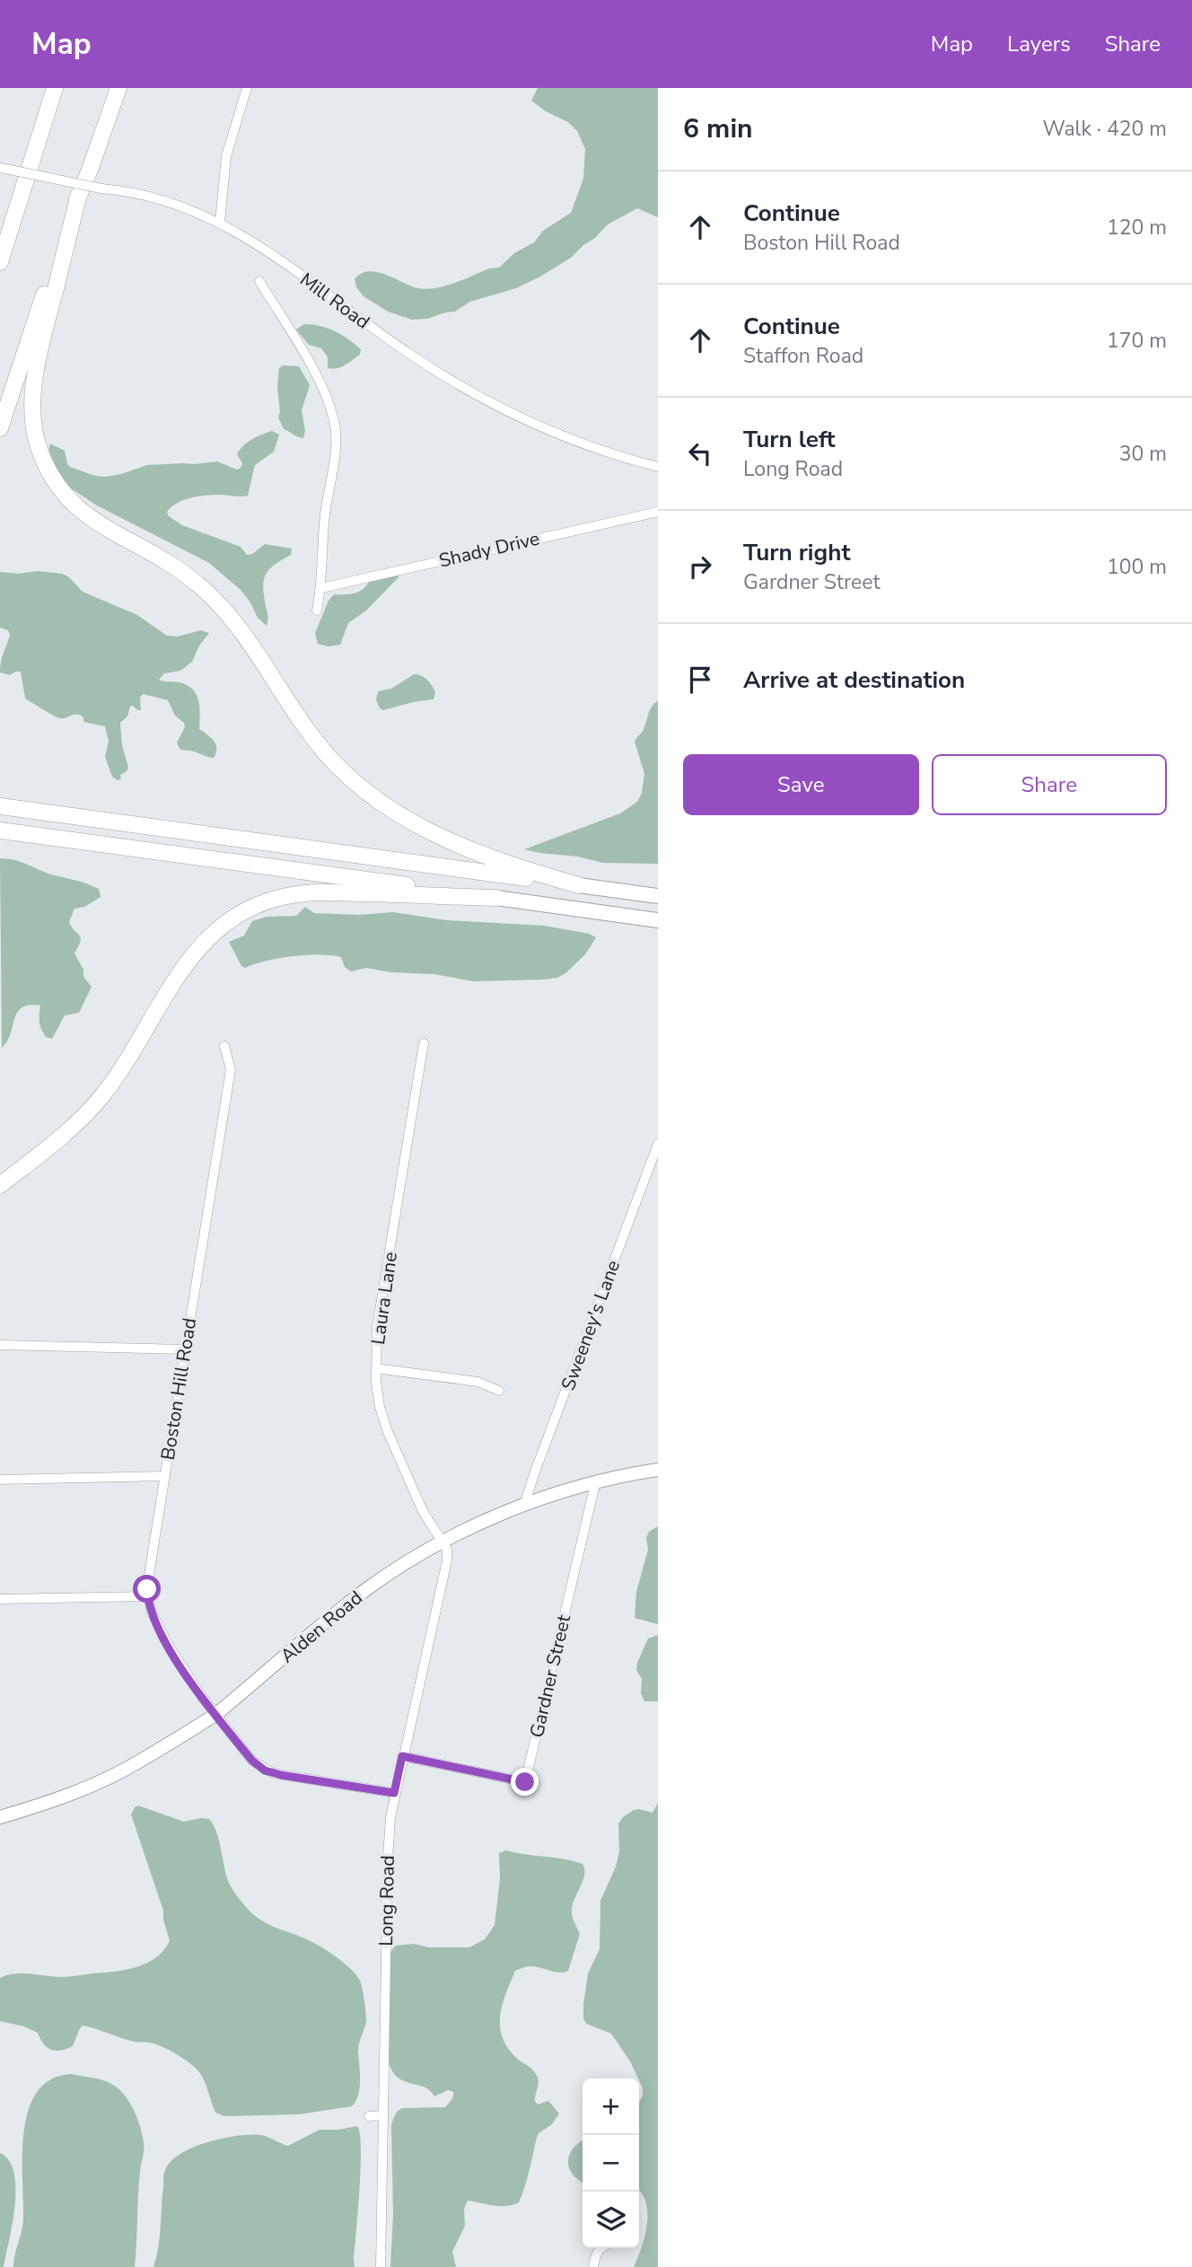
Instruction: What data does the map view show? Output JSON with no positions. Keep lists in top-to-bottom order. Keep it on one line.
{"streets":{"main road":["Alden Road"],"street":["Mill Road","Shady Drive","Laura Lane","Sweeney's Lane","Boston Hill Road","Gardner Street","Long Road"]},"crossings":[["Laura Lane","Alden Road"],["Laura Lane","Long Road"],["Sweeney's Lane","Alden Road"],["Boston Hill Road","Alden Road"],["Boston Hill Road","Long Road"],["Alden Road","Gardner Street"],["Alden Road","Long Road"],["Gardner Street","Long Road"]],"page":{"header":"Map","nav":["Map","Layers","Share"],"heading":["6 min","Walk · 420 m"],"list":[["Continue","Boston Hill Road","120 m"],["Continue","Staffon Road","170 m"],["Turn left","Long Road","30 m"],["Turn right","Gardner Street","100 m"],"Arrive at destination"],"buttons":["Save","Share"],"map_buttons":["+","−"]}}
